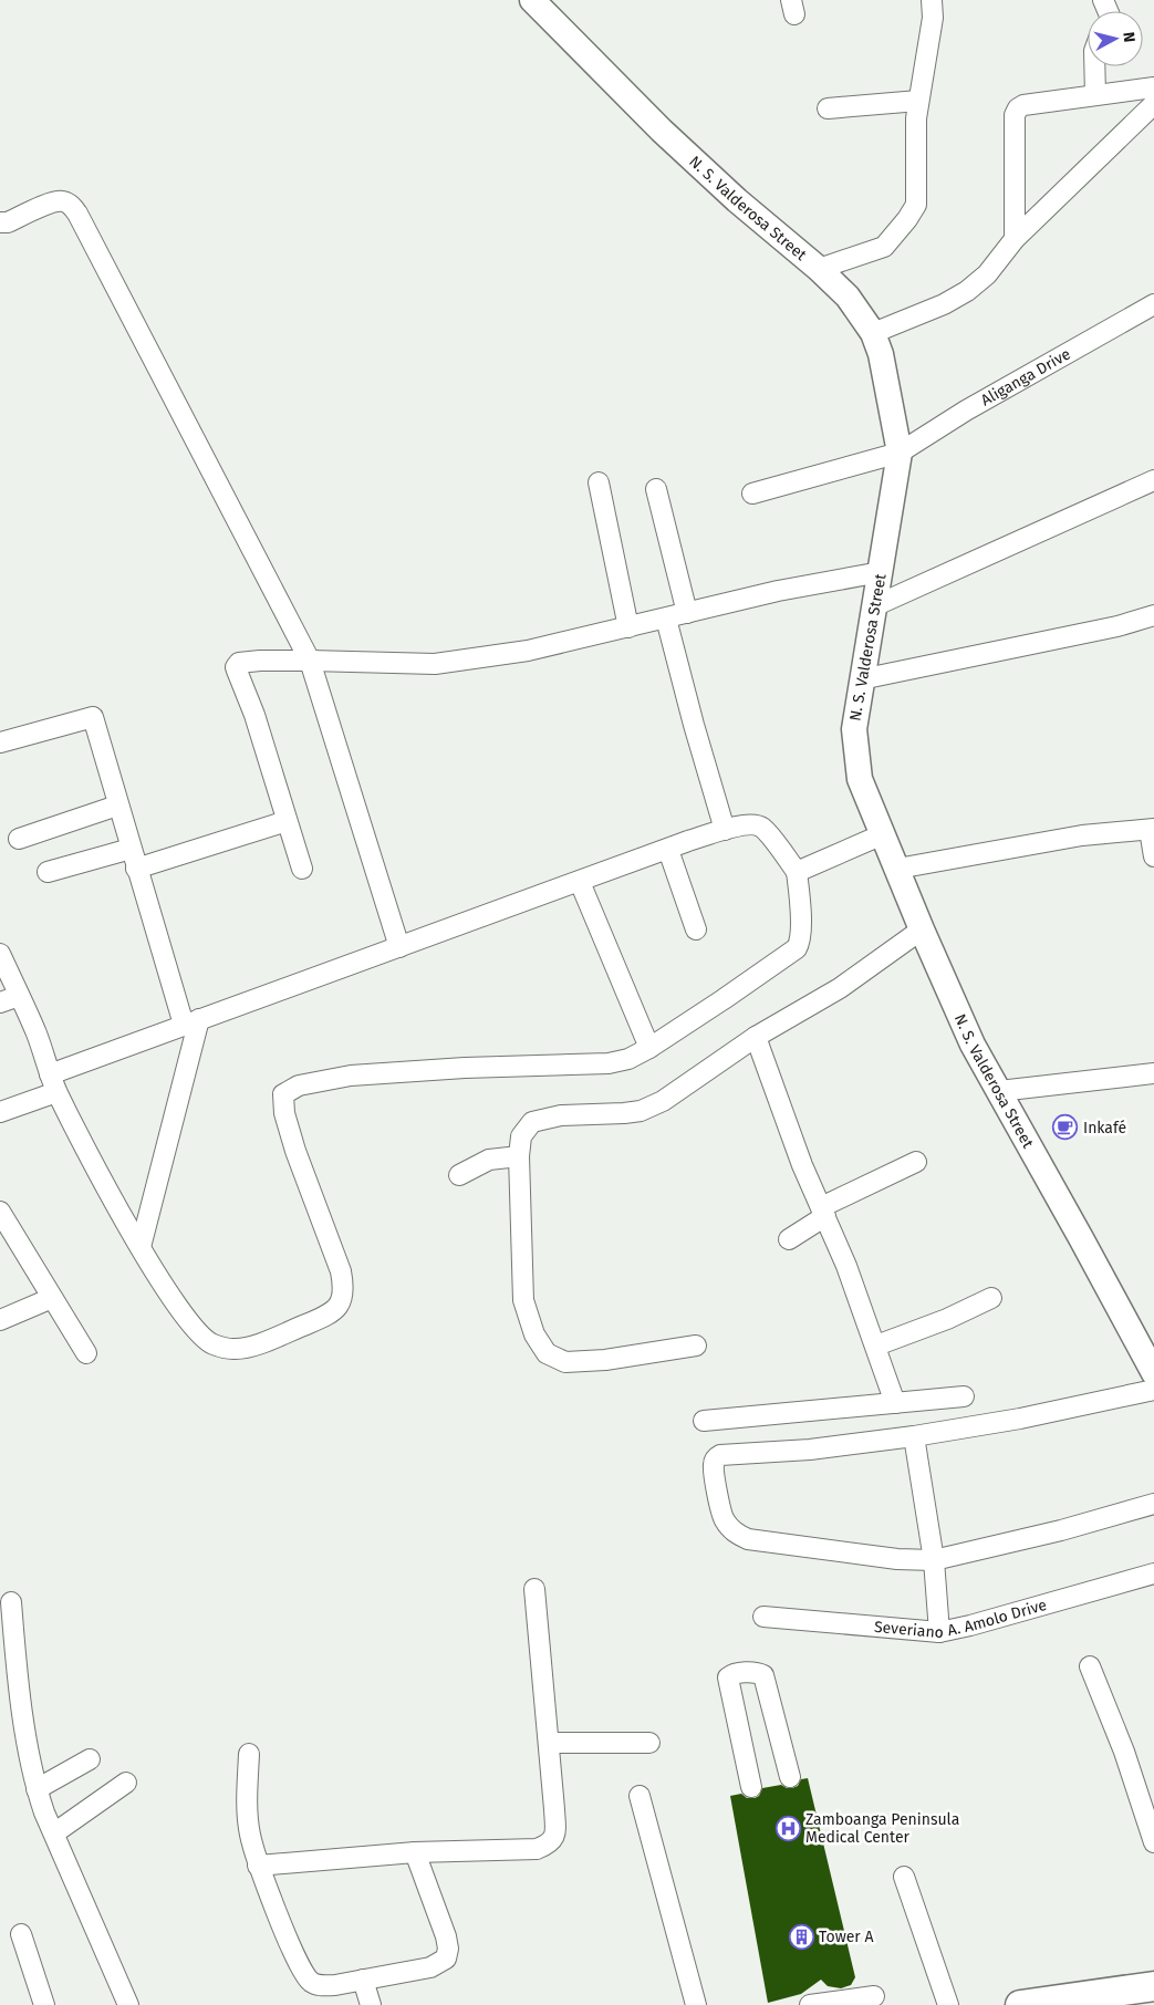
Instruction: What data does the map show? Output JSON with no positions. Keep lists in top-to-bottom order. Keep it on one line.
{"streets":{"main road":["N. S. Valderosa Street"],"street":["Aliganga Drive","Severiano A. Amolo Drive"]},"crossings":[["N. S. Valderosa Street","Aliganga Drive"]],"places":{"cafe":["Inkafé"],"hospital":["Zamboanga Peninsula Medical Center"],"building":["Tower A"]},"north":"right"}
